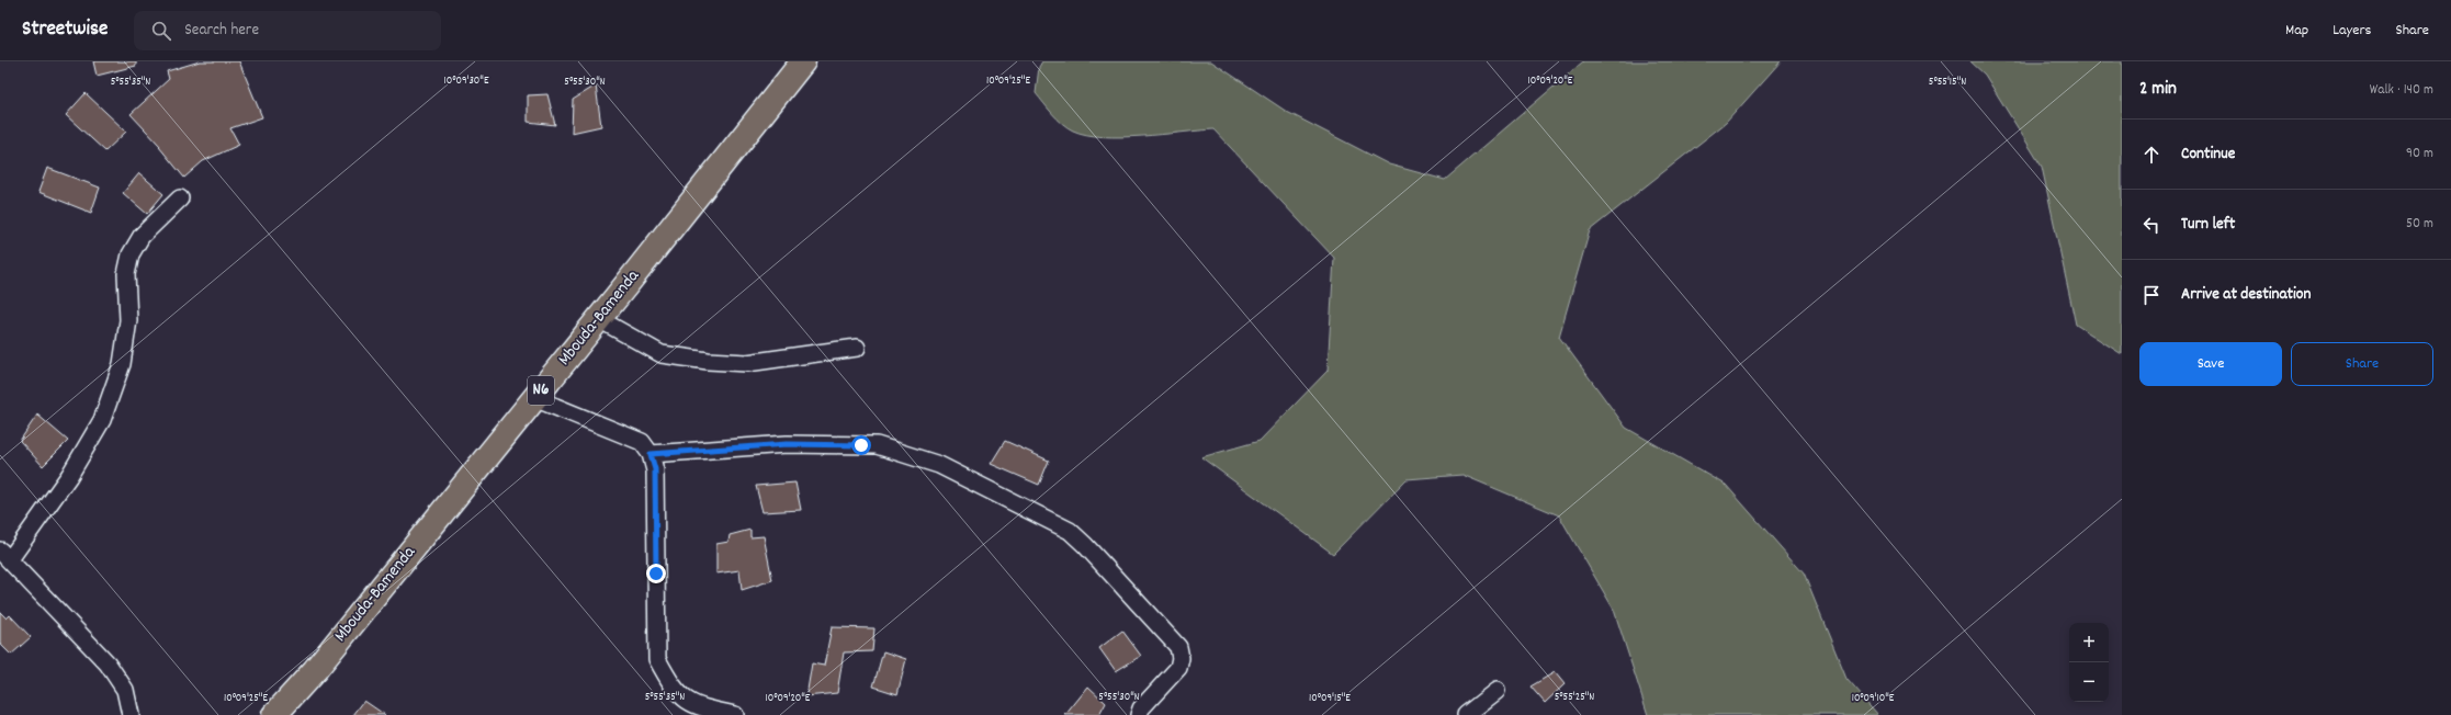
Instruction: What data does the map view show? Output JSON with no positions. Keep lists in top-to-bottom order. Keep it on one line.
{"streets":{"highway":["Mbouda-Bamenda","N6"]},"page":{"header":"Streetwise","search":"Search here","nav":["Map","Layers","Share"],"heading":["2 min","Walk · 140 m"],"list":[["Continue","90 m"],["Turn left","50 m"],"Arrive at destination"],"buttons":["Save","Share"],"map_buttons":["+","−"]},"coordinates":["10°09'30\"E","10°09'25\"E","10°09'20\"E","5°55'15\"N","5°55'35\"N","5°55'30\"N","5°55'25\"N","10°09'15\"E","10°09'10\"E"]}
